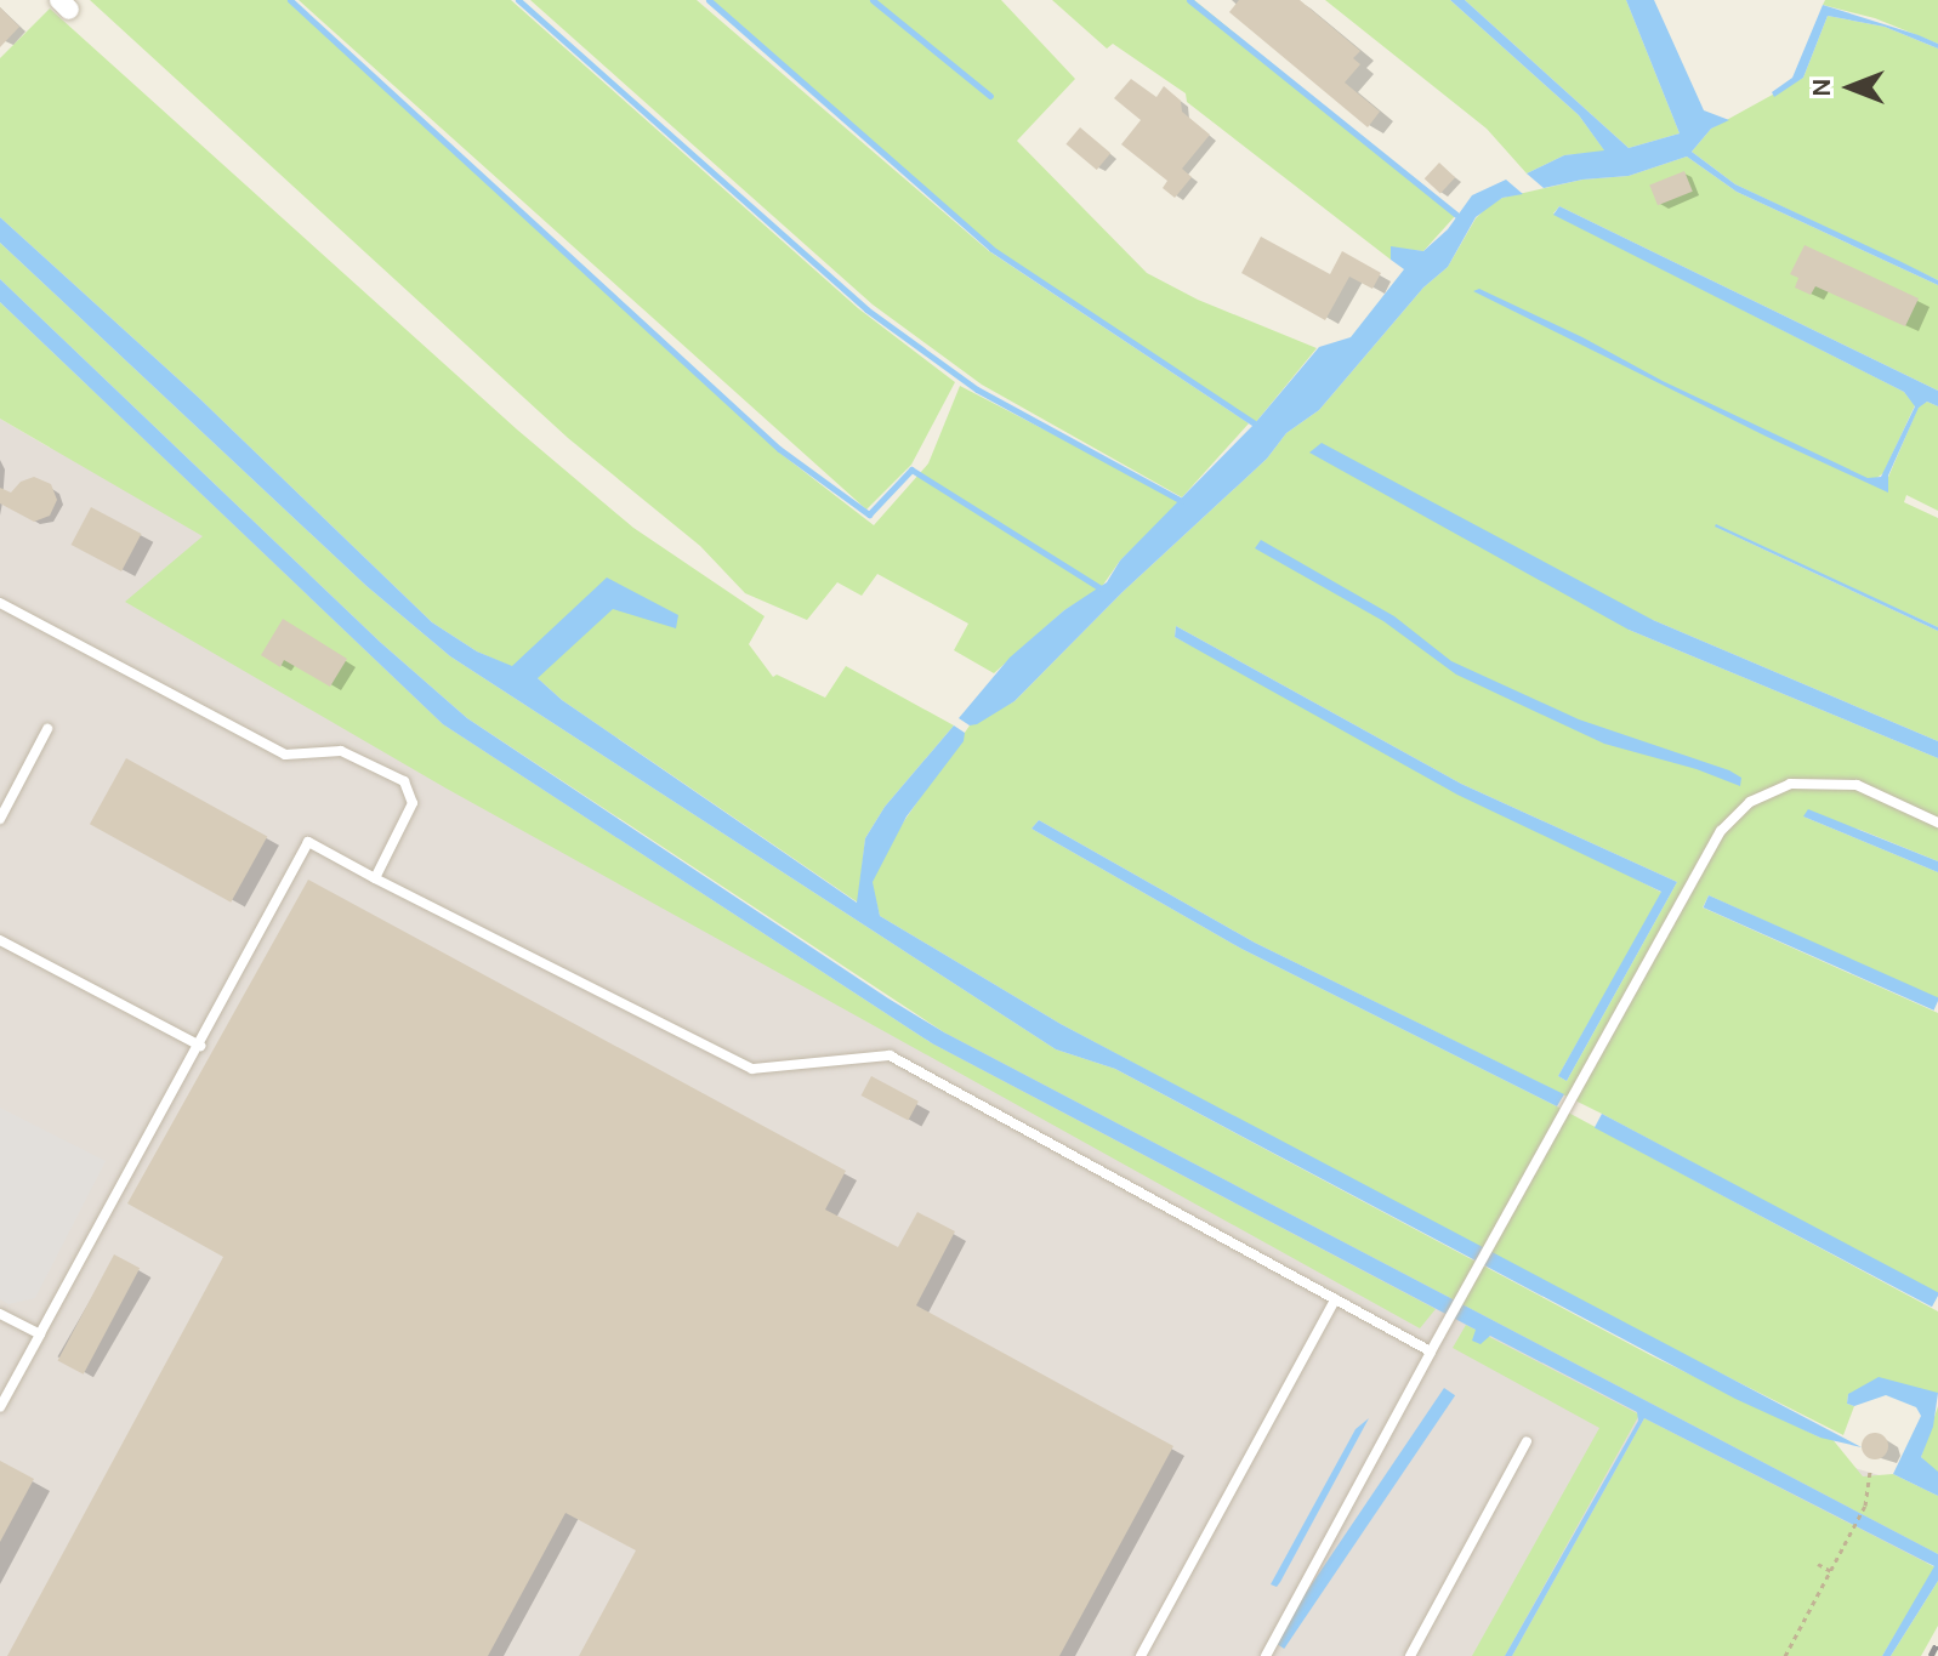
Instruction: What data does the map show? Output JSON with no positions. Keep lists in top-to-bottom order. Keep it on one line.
{"north":"left"}
